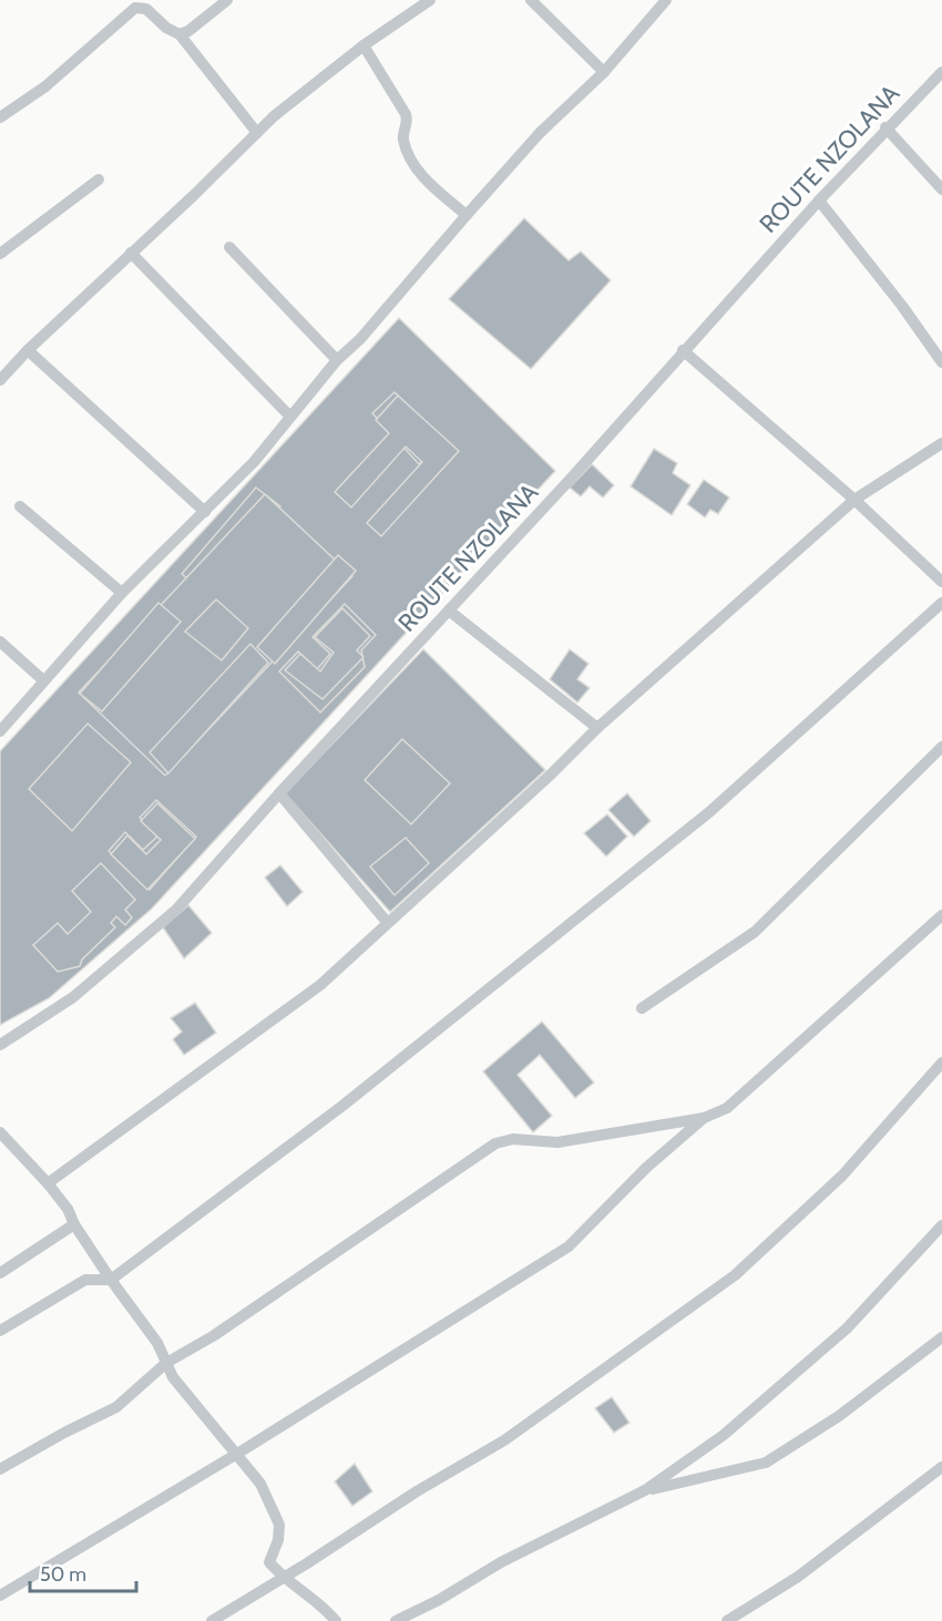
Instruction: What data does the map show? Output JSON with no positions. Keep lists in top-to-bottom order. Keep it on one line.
{"streets":{"street":["ROUTE NZOLANA"]},"scale_bar":"50 m"}
